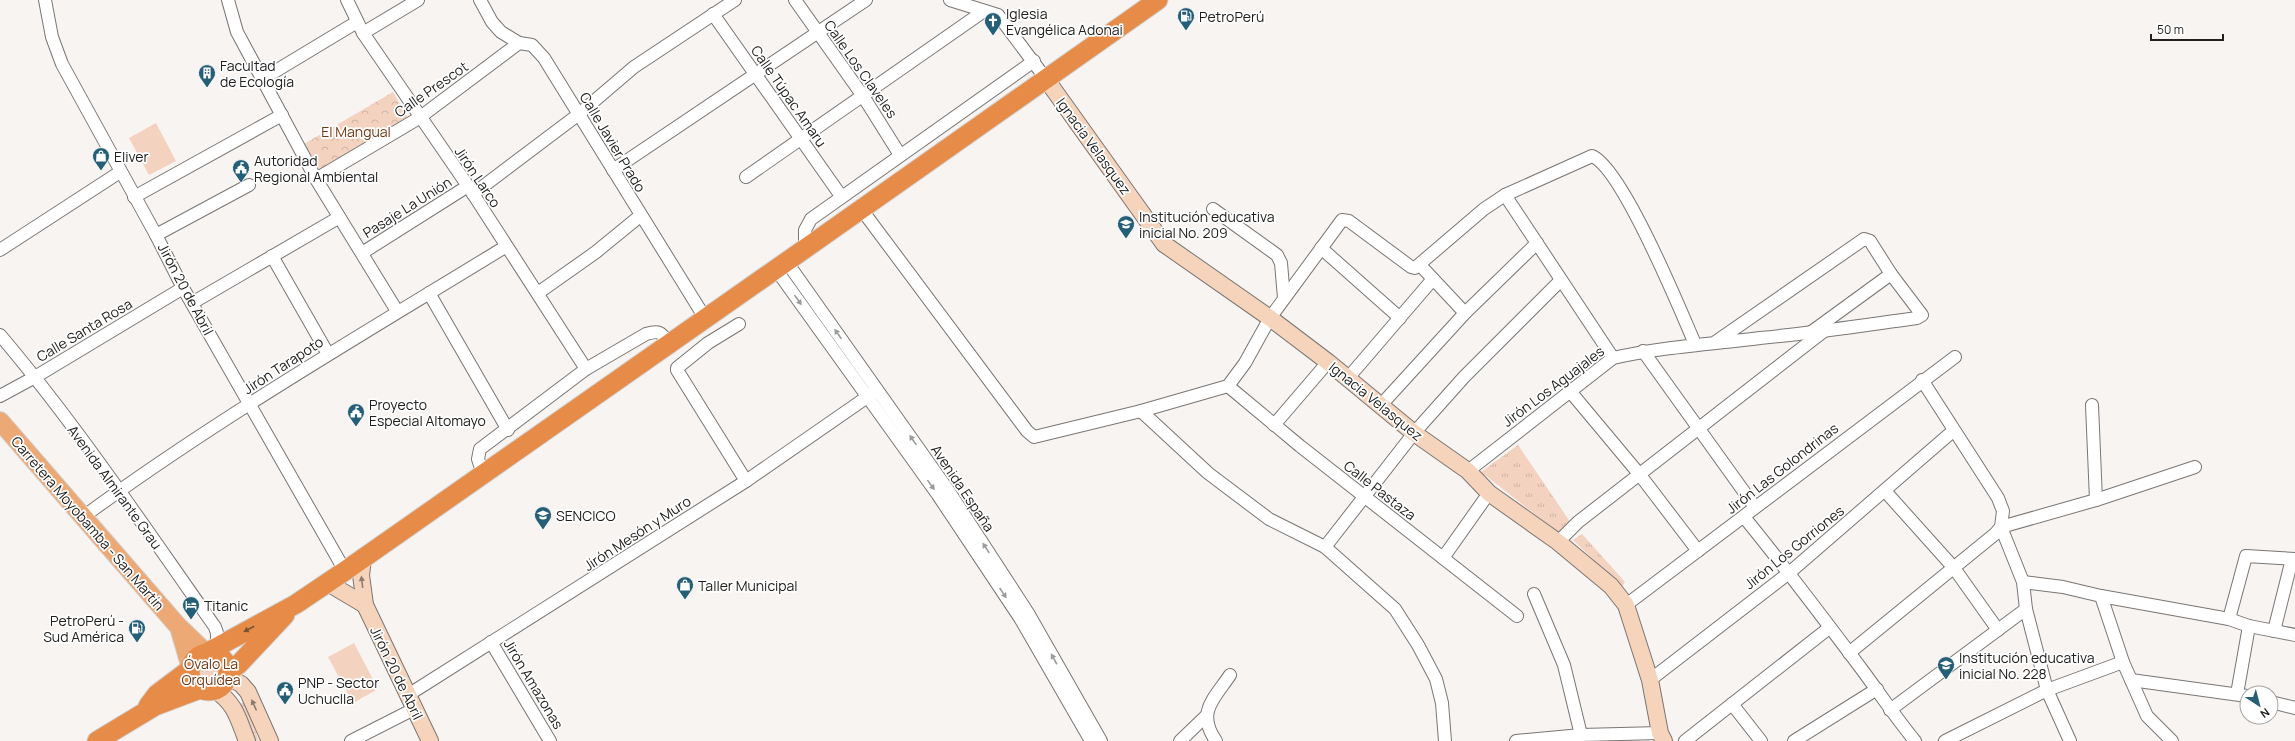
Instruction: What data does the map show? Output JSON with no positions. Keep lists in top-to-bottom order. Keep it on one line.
{"streets":{"main road":["Ignacia Velasquez","Jirón 20 de Abril","Carretera Moyobamba - San Martín"],"street":["Calle Los Claveles","Calle Prescot","Calle Túpac Amaru","Calle Javier Prado","Jirón Larco","Pasaje La Unión","Calle Santa Rosa","Jirón Tarapoto","Jirón Los Aguajales","Jirón Las Golondrinas","Avenida Almirante Grau","Avenida España","Calle Pastaza","Jirón Mesón y Muro","Jirón Los Gorriones","Jirón Amazonas"]},"crossings":[["Calle Prescot","Calle Javier Prado"],["Calle Prescot","Jirón Larco"],["Calle Túpac Amaru","Pasaje La Unión"],["Calle Javier Prado","Pasaje La Unión"],["Ignacia Velasquez","Jirón Los Aguajales"],["Ignacia Velasquez","Jirón Las Golondrinas"],["Ignacia Velasquez","Jirón Los Gorriones"],["Jirón Larco","Pasaje La Unión"],["Jirón Larco","Jirón Tarapoto"],["Jirón 20 de Abril","Calle Santa Rosa"],["Jirón 20 de Abril","Jirón Tarapoto"],["Jirón 20 de Abril","Jirón Mesón y Muro"],["Calle Santa Rosa","Avenida Almirante Grau"],["Jirón Tarapoto","Avenida Almirante Grau"],["Jirón Tarapoto","Carretera Moyobamba - San Martín"],["Avenida Almirante Grau","Carretera Moyobamba - San Martín"],["Avenida España","Jirón Mesón y Muro"],["Jirón Mesón y Muro","Jirón Amazonas"]],"parks":["El Mangual","Óvalo La Orquídea"],"places":{"fuel station":["PetroPerú","PetroPerú - Sud América"],"church":["Iglesia Evangélica Adonai"],"building":["Facultad de Ecología"],"shop":["Eliver","Taller Municipal"],"public building":["Autoridad Regional Ambiental","Proyecto Especial Altomayo","PNP - Sector Uchuclla"],"school or university":["Institución educativa inicial No. 209","SENCICO","Institución educativa inicial No. 228"],"hotel":["Titanic"]},"scale_bar":"50 m","north":"bottom right"}
